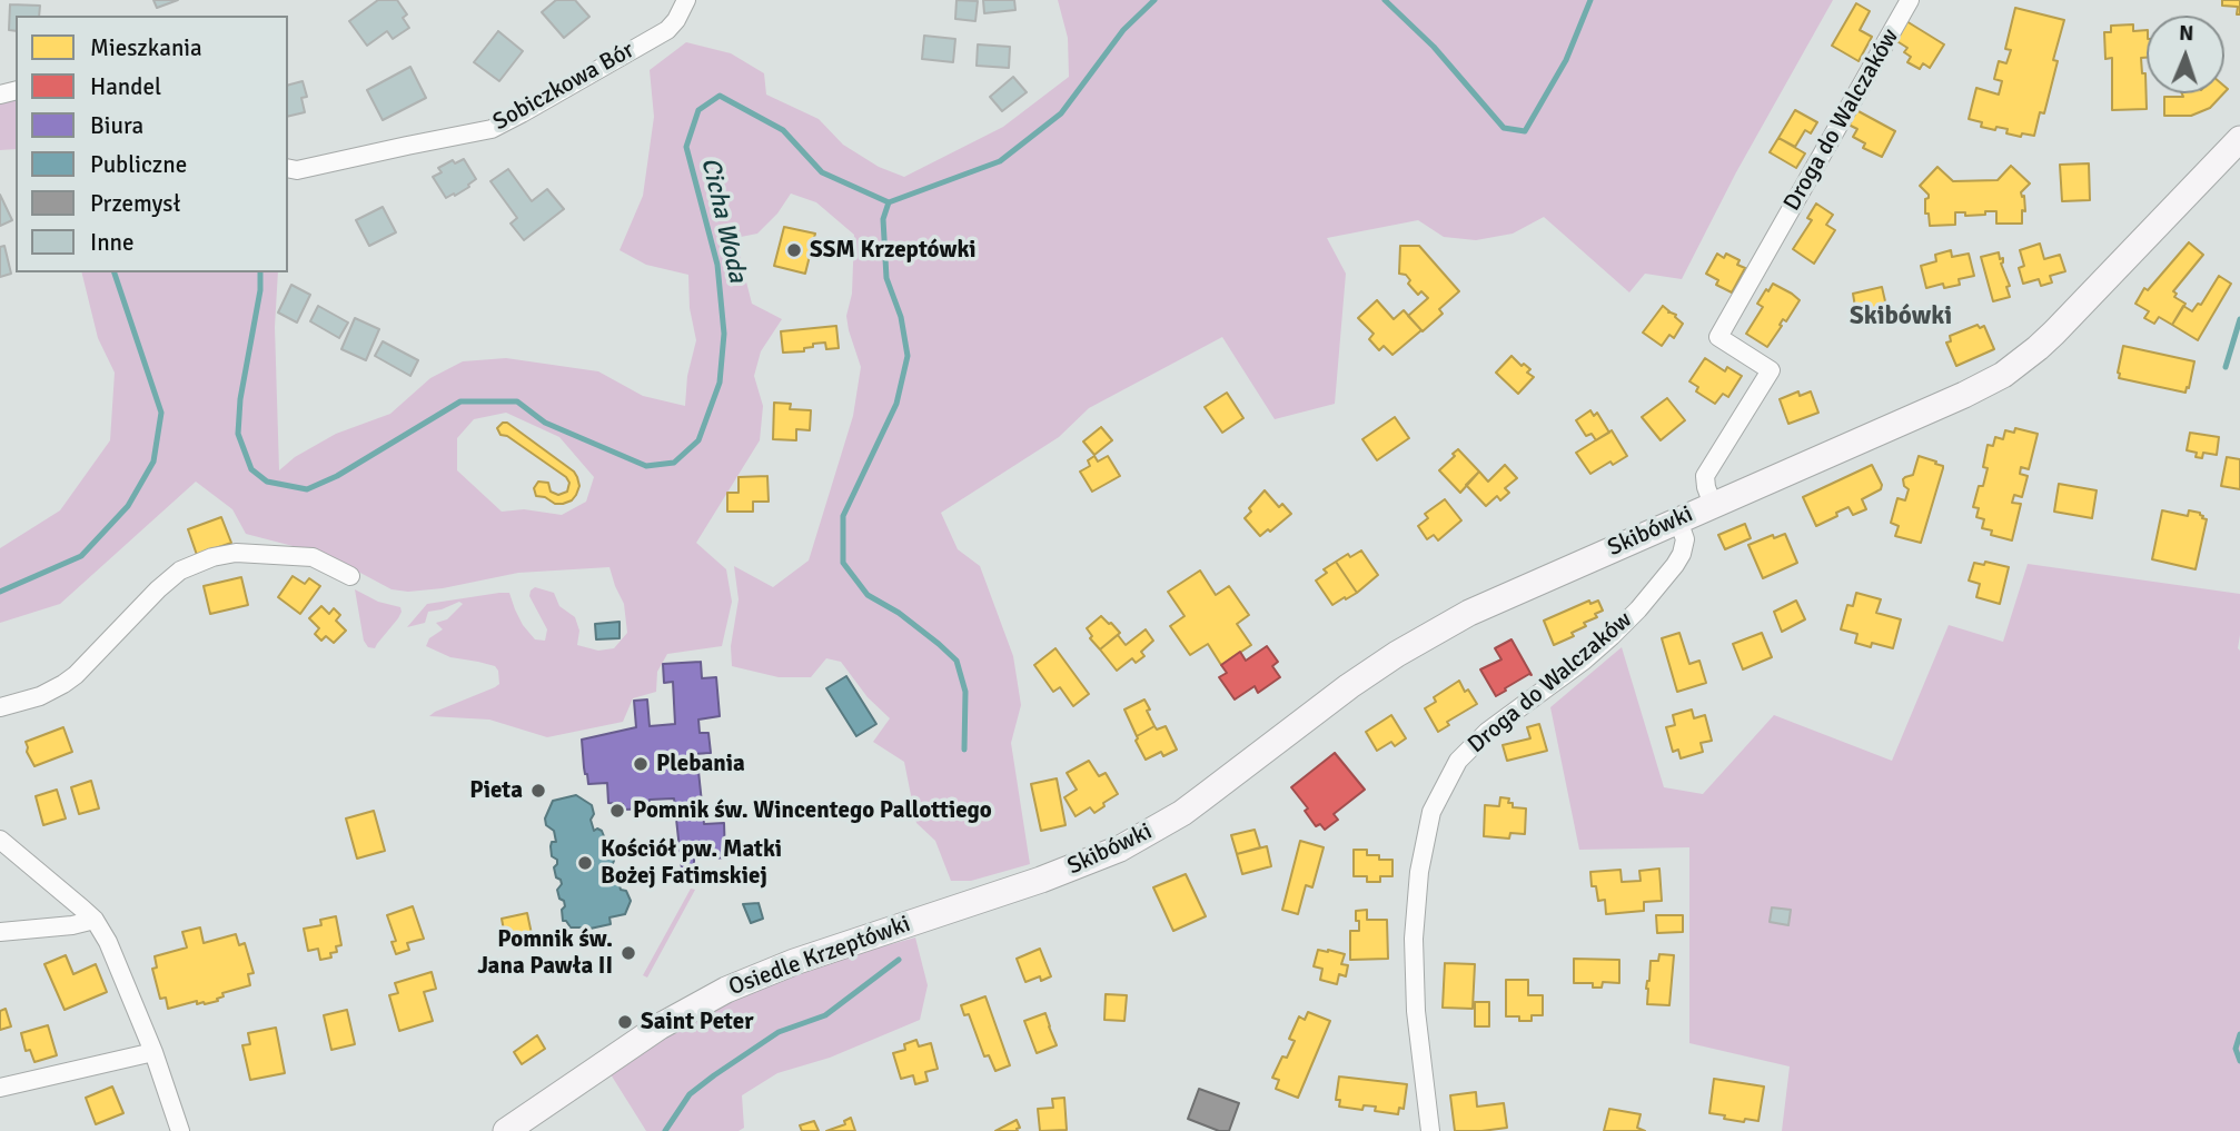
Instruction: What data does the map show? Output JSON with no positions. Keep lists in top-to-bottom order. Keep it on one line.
{"streets":{"main road":["Skibówki","Osiedle Krzeptówki"],"street":["Sobiczkowa Bór","Droga do Walczaków"]},"crossings":[["Droga do Walczaków","Skibówki"],["Skibówki","Osiedle Krzeptówki"]],"districts":["Skibówki"],"water":["Cicha Woda"],"places":["SSM Krzeptówki","Plebania","Pieta","Pomnik św. Wincentego Pallottiego","Kościół pw. Matki Bożej Fatimskiej","Pomnik św. Jana Pawła II","Saint Peter"],"legend":["Mieszkania","Handel","Biura","Publiczne","Przemysł","Inne"],"north":"top"}
